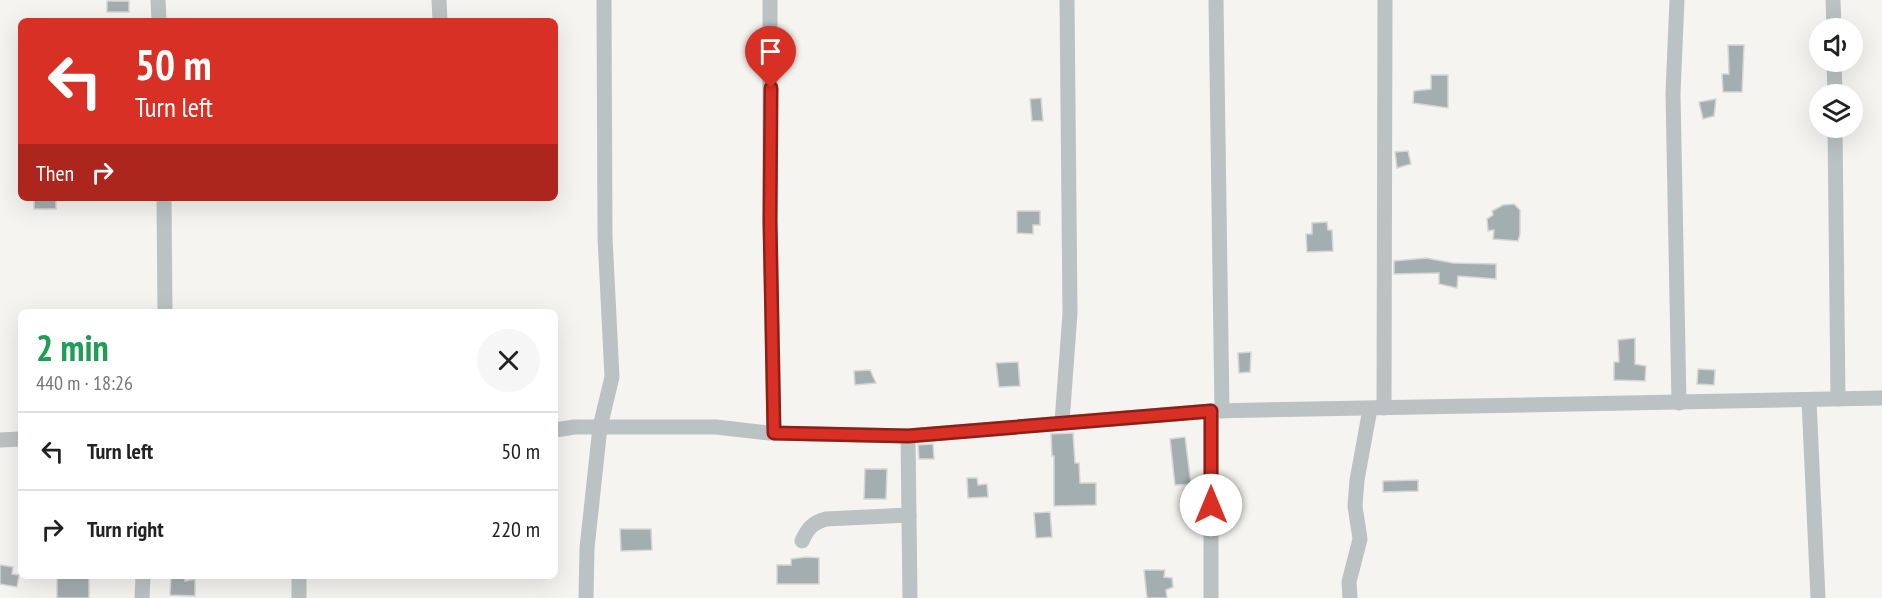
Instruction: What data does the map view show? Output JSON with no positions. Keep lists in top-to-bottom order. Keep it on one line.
{"page":{"turn":["50 m","Turn left"],"then":"Then","heading":["2 min","440 m · 18:26"],"list":[{"name":"Turn left","value":"50 m"},{"name":"Turn right","value":"220 m"}]}}
